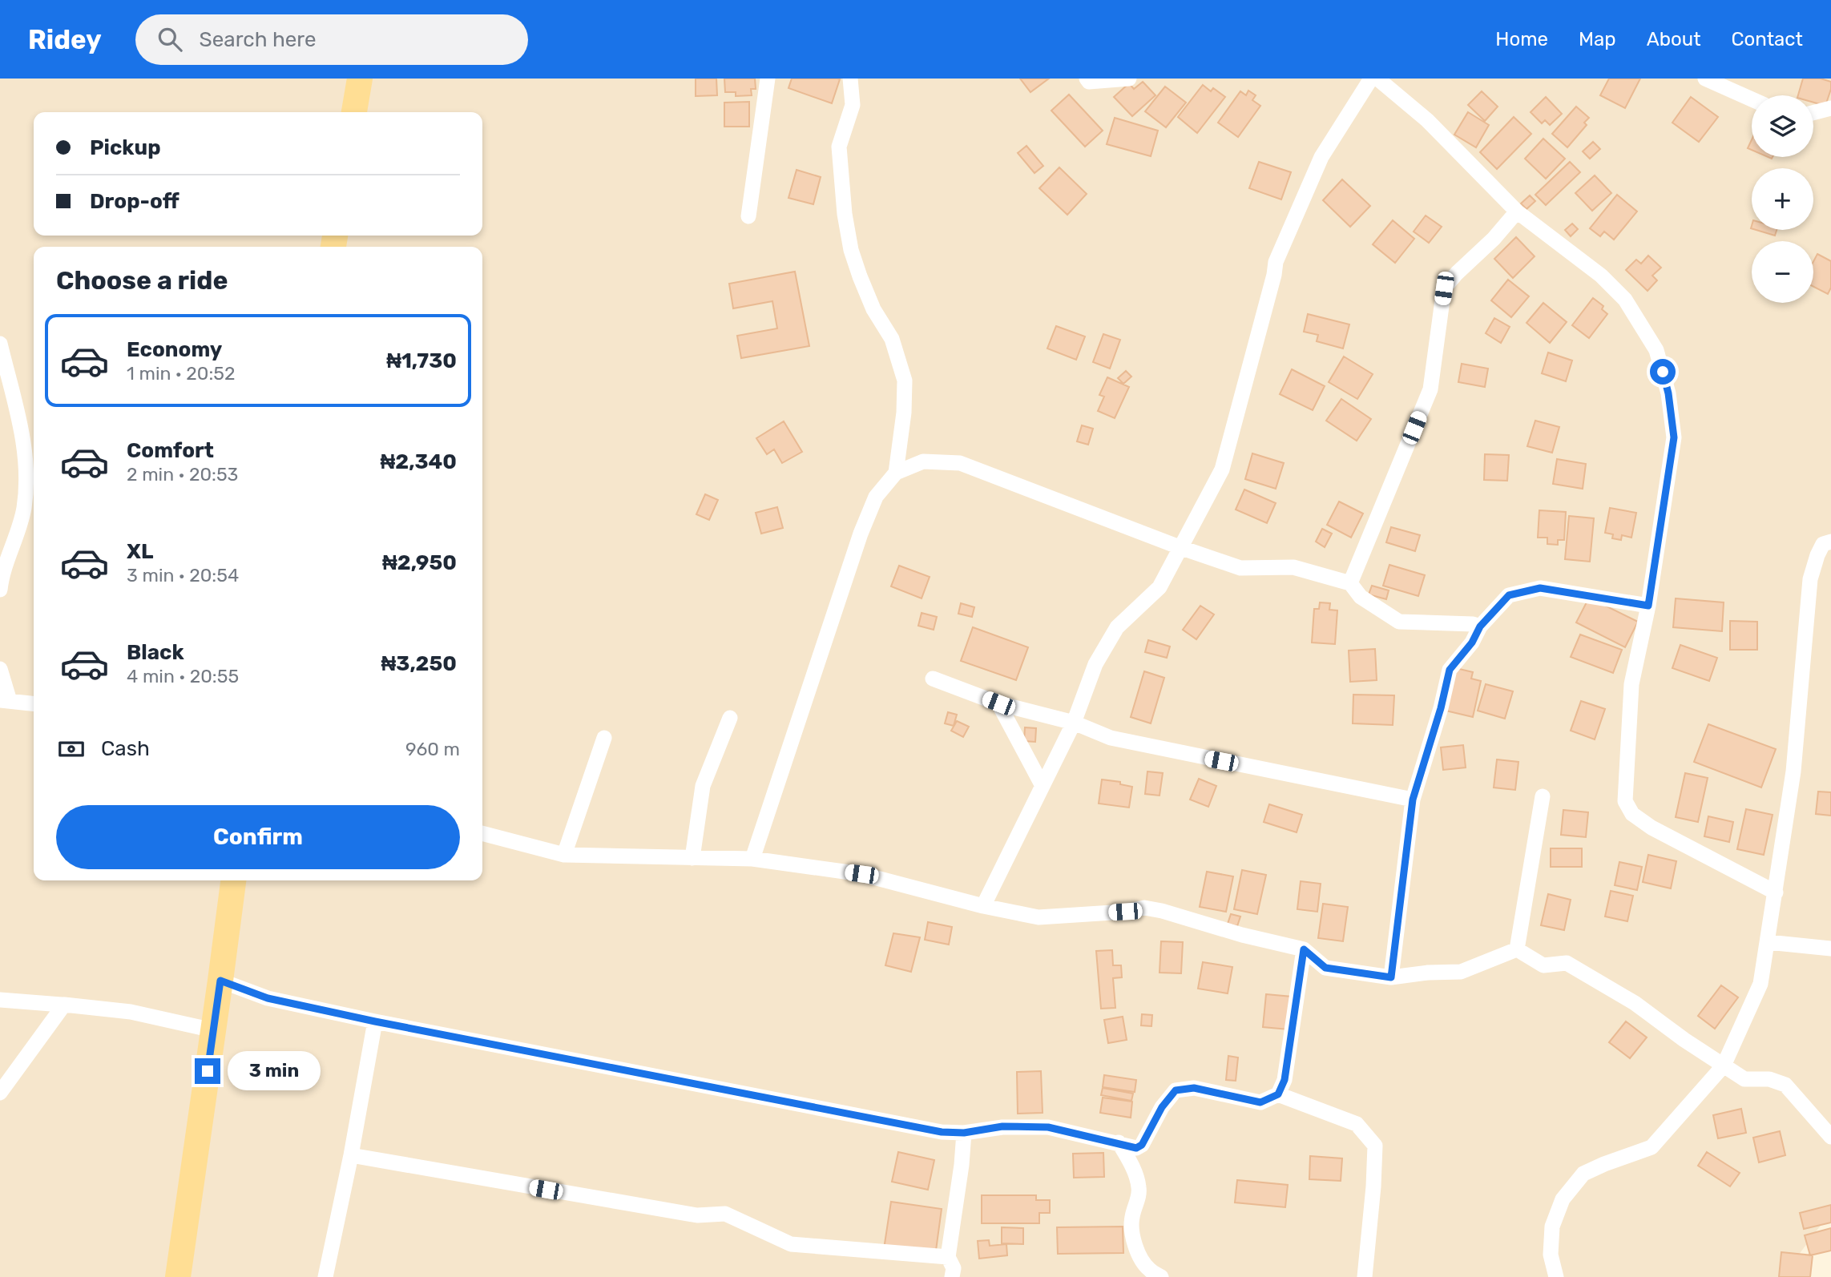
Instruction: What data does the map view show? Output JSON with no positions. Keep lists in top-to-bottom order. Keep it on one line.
{"page":{"header":"Ridey","search":"Search here","nav":["Home","Map","About","Contact"],"map_buttons":["+","−"],"banner":["Pickup","Drop-off"],"heading":"Choose a ride","list":[{"name":"Economy","note":"1 min · 20:52","value":"₦1,730"},{"name":"Comfort","note":"2 min · 20:53","value":"₦2,340"},{"name":"XL","note":"3 min · 20:54","value":"₦2,950"},{"name":"Black","note":"4 min · 20:55","value":"₦3,250"}],"pay":["Cash","960 m"],"buttons":"Confirm","bubble":"3 min"}}
